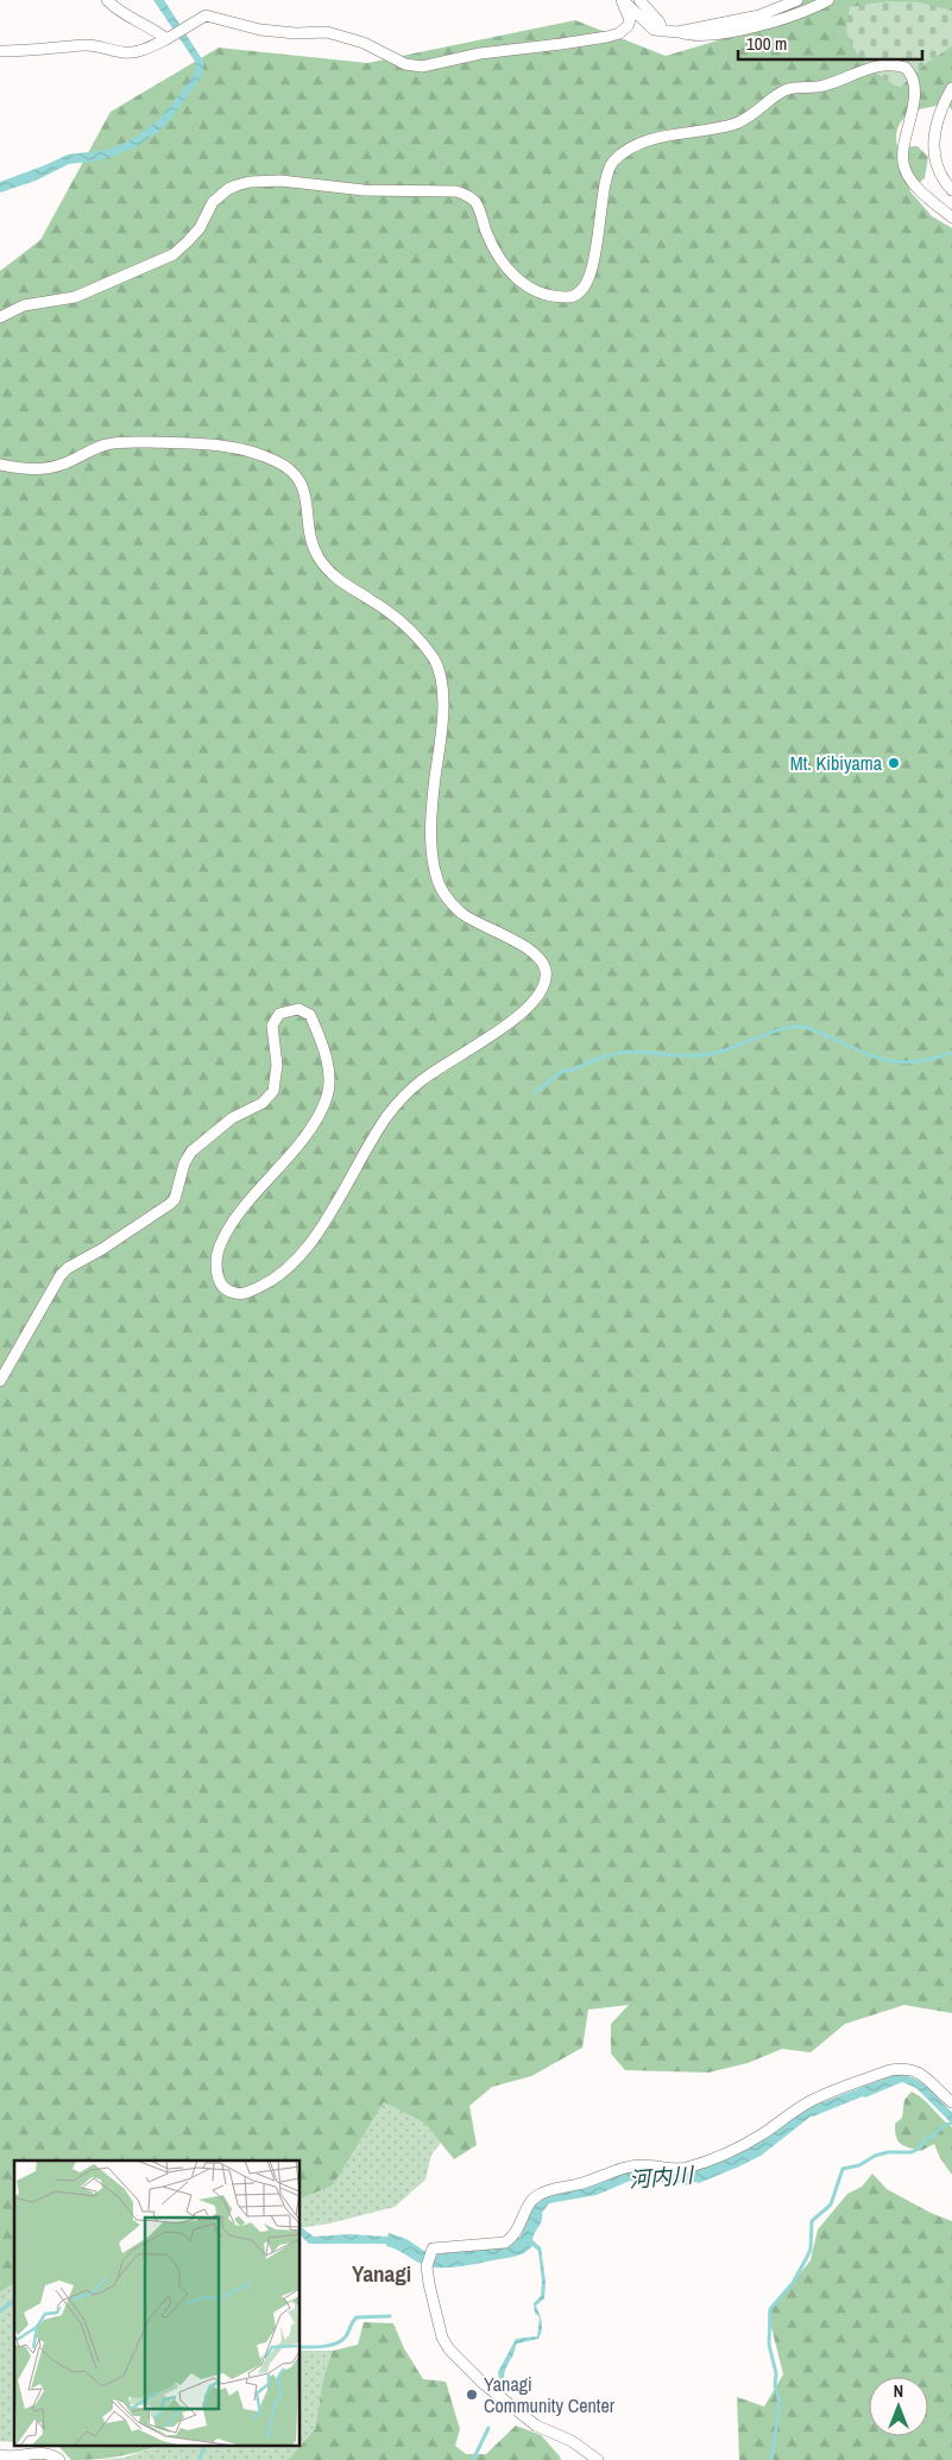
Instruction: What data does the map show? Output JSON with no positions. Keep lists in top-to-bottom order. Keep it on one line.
{"districts":["Yanagi"],"water":["河内川"],"places":["Mt. Kibiyama","Yanagi Community Center"],"scale_bar":"100 m","north":"top"}
